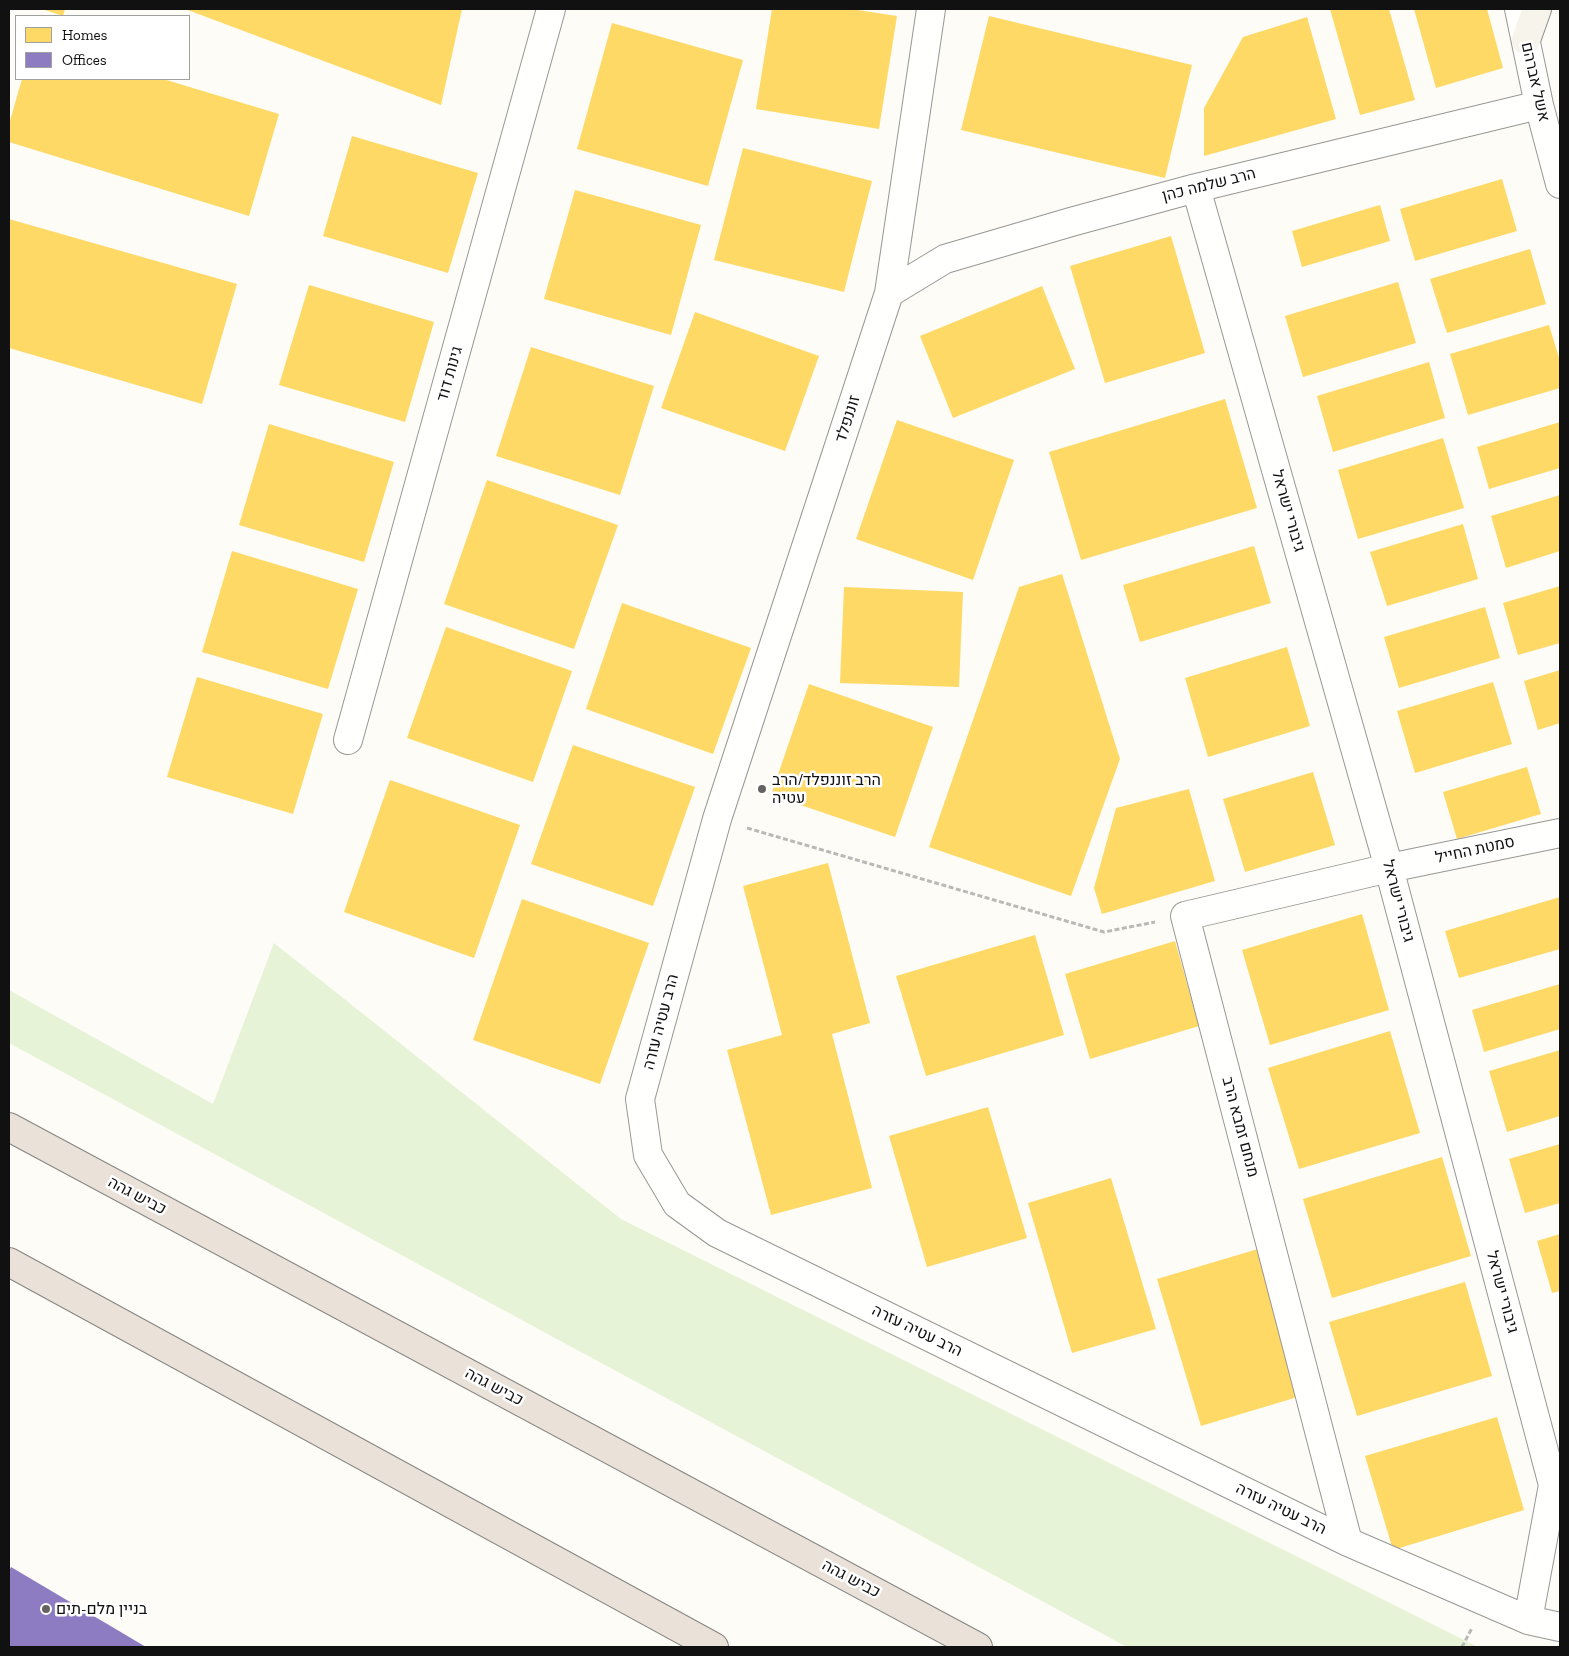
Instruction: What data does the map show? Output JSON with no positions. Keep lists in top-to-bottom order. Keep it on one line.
{"streets":{"highway":["כביש גהה"],"street":["אשל אברהם","הרב שלמה כהן","גינות דוד","זוננפלד","גיבורי ישראל","סמטת החייל","הרב עטיה עזרה","מנחם זמבא הרב"]},"crossings":[["אשל אברהם","הרב שלמה כהן"],["הרב שלמה כהן","זוננפלד"],["הרב שלמה כהן","גיבורי ישראל"],["זוננפלד","הרב עטיה עזרה"],["גיבורי ישראל","סמטת החייל"],["גיבורי ישראל","הרב עטיה עזרה"],["הרב עטיה עזרה","מנחם זמבא הרב"]],"places":["הרב זוננפלד/הרב עטיה","בניין מלם-תים"],"legend":["Homes","Offices"]}
